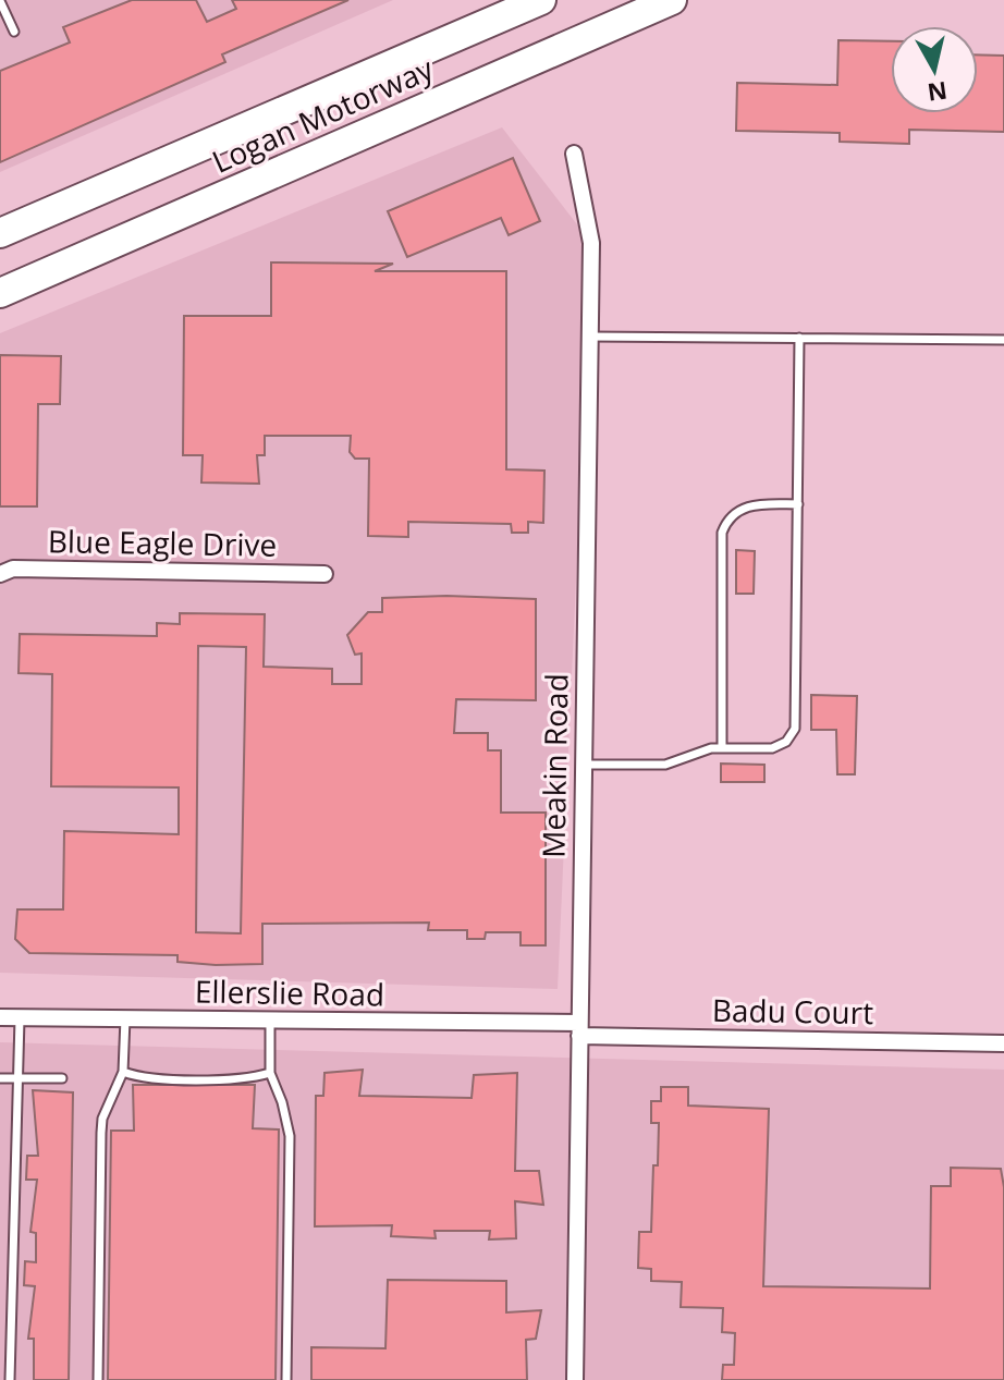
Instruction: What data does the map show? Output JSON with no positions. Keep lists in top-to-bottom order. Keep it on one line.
{"streets":{"highway":["Logan Motorway"],"street":["Blue Eagle Drive","Meakin Road","Ellerslie Road","Badu Court"]},"crossings":[["Meakin Road","Ellerslie Road"],["Meakin Road","Badu Court"],["Ellerslie Road","Badu Court"]],"north":"bottom"}
